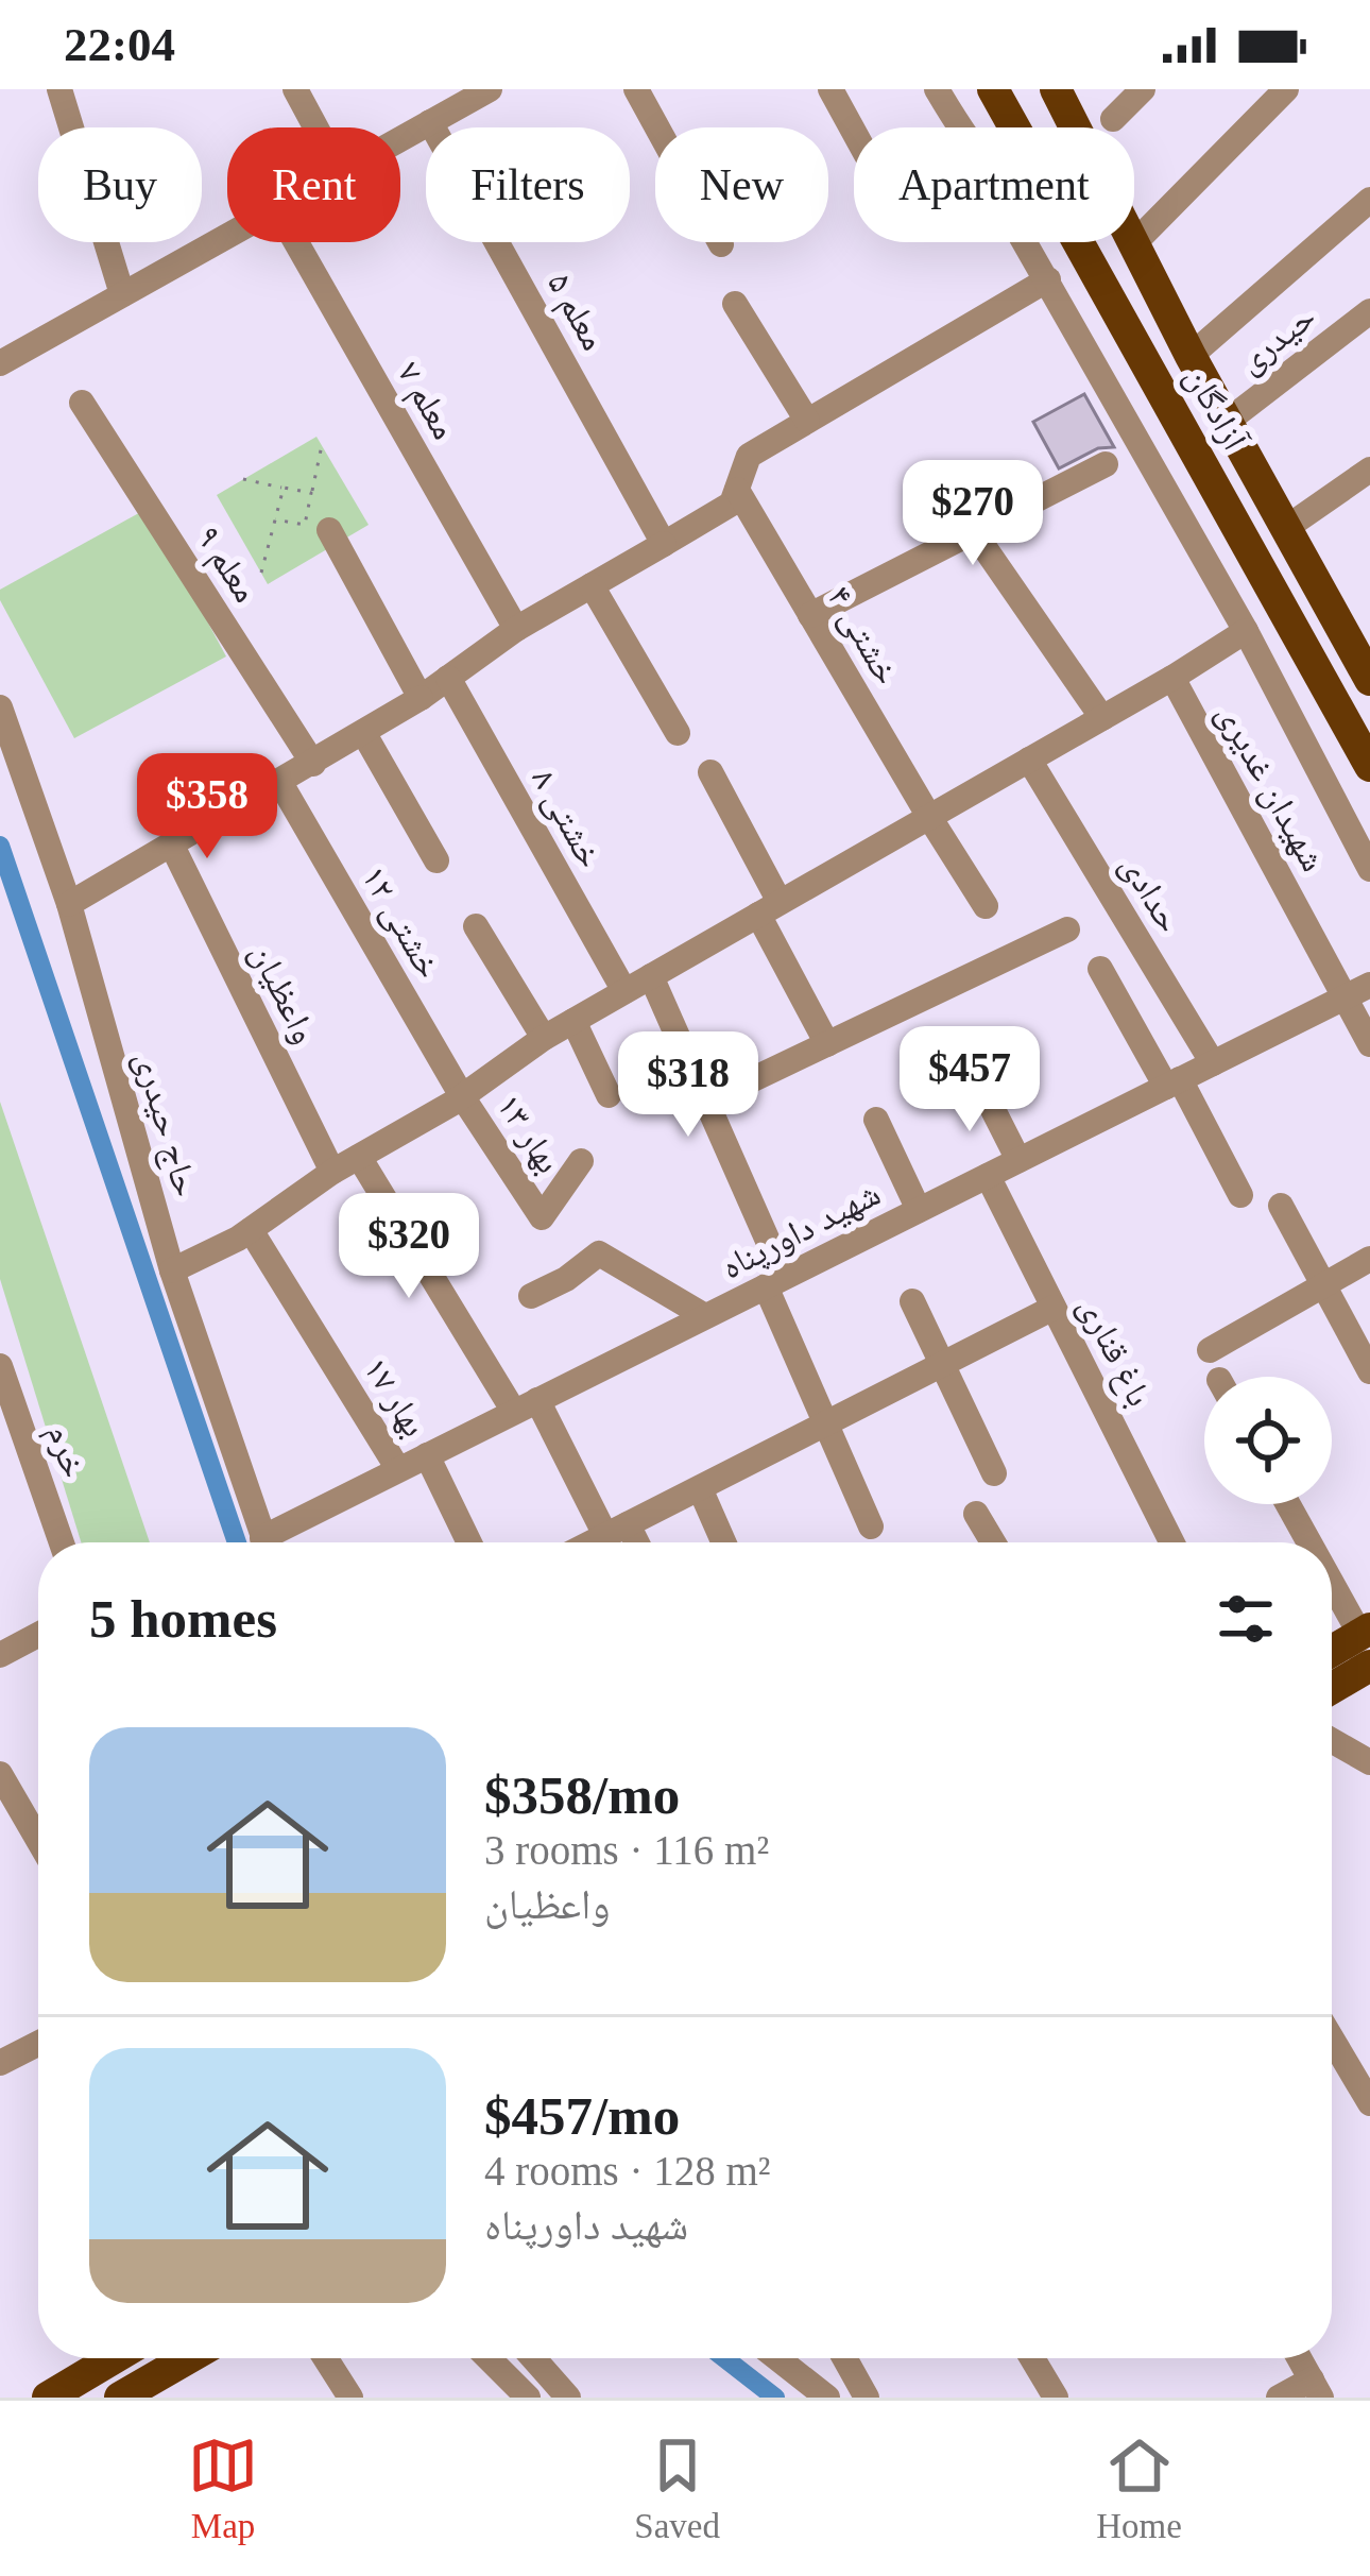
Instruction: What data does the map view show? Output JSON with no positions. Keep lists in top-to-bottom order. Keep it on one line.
{"streets":{"main road":["آزادگان"],"street":["معلم ۵","حیدری","معلم ۷","معلم ۹","خشتی ۴","شهیدان غدیری","خشتی ۸","حدادی","خشتی ۱۲","واعظیان","حاج حیدری","بهار ۱۳","شهید داورپناه","باغ قناری","بهار ۱۷","خرم"]},"crossings":[["حیدری","آزادگان"],["شهیدان غدیری","شهید داورپناه"],["حدادی","شهید داورپناه"],["خشتی ۱۲","بهار ۱۳"],["شهید داورپناه","باغ قناری"],["شهید داورپناه","بهار ۱۷"]],"page":{"status":"22:04","chip":["Buy","Rent","Filters","New","Apartment"],"price":["$270","$358","$457","$318","$320"],"heading":"5 homes","list":[{"name":"$358/mo","note":"3 rooms · 116 m² · واعظیان"},{"name":"$457/mo","note":"4 rooms · 128 m² · شهید داورپناه"}],"tabs":["Map","Saved","Home"]}}
